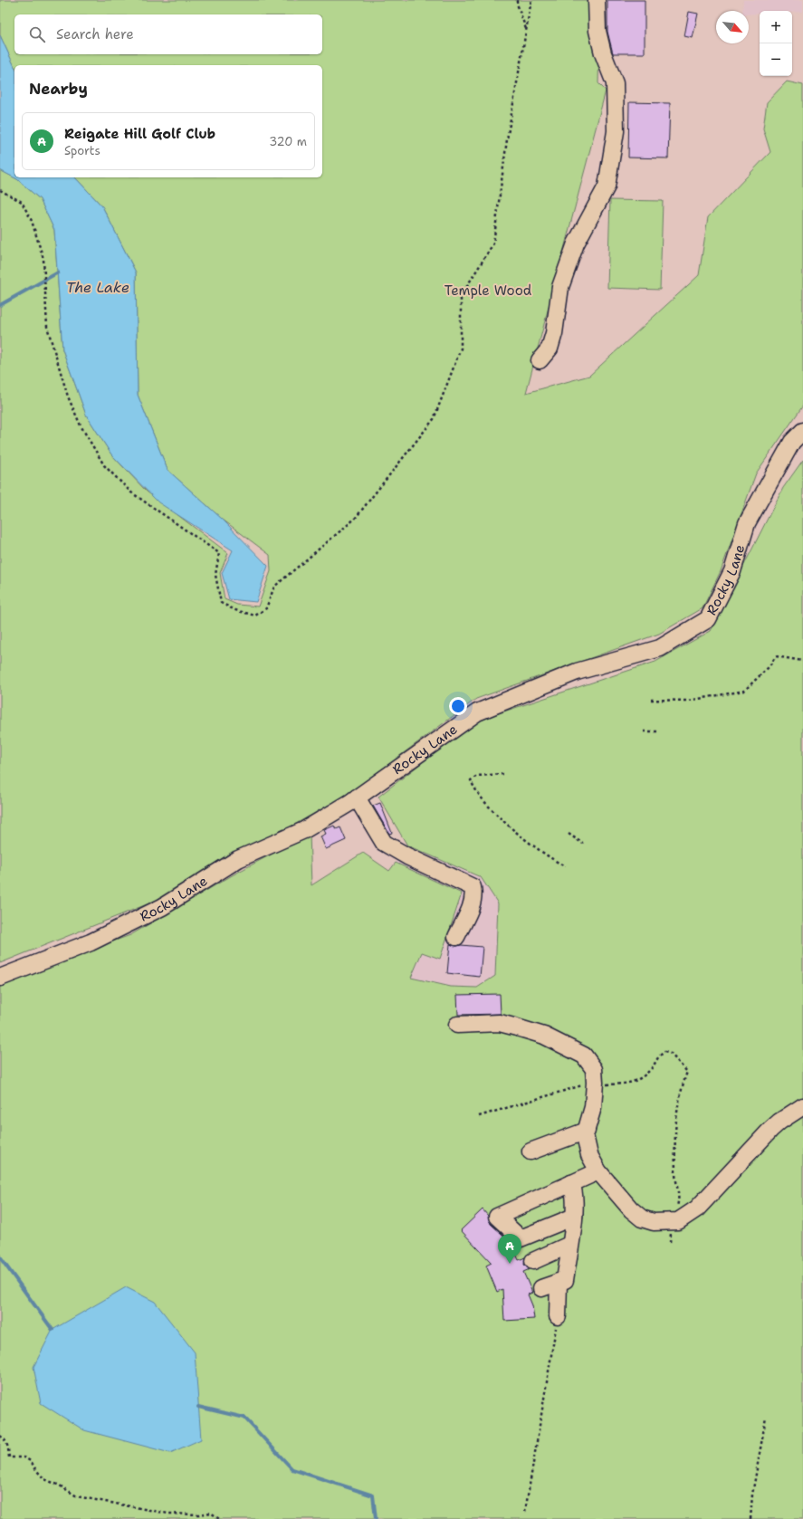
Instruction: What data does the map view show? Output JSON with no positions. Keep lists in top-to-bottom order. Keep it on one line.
{"streets":{"street":["Rocky Lane"]},"water":["The Lake"],"parks":["Temple Wood"],"north":"bottom right","page":{"map_buttons":["+","−"],"search":"Search here","heading":"Nearby","list":[{"mark":"A","name":"Reigate Hill Golf Club","note":"Sports","value":"320 m"}],"pins":"A"}}
